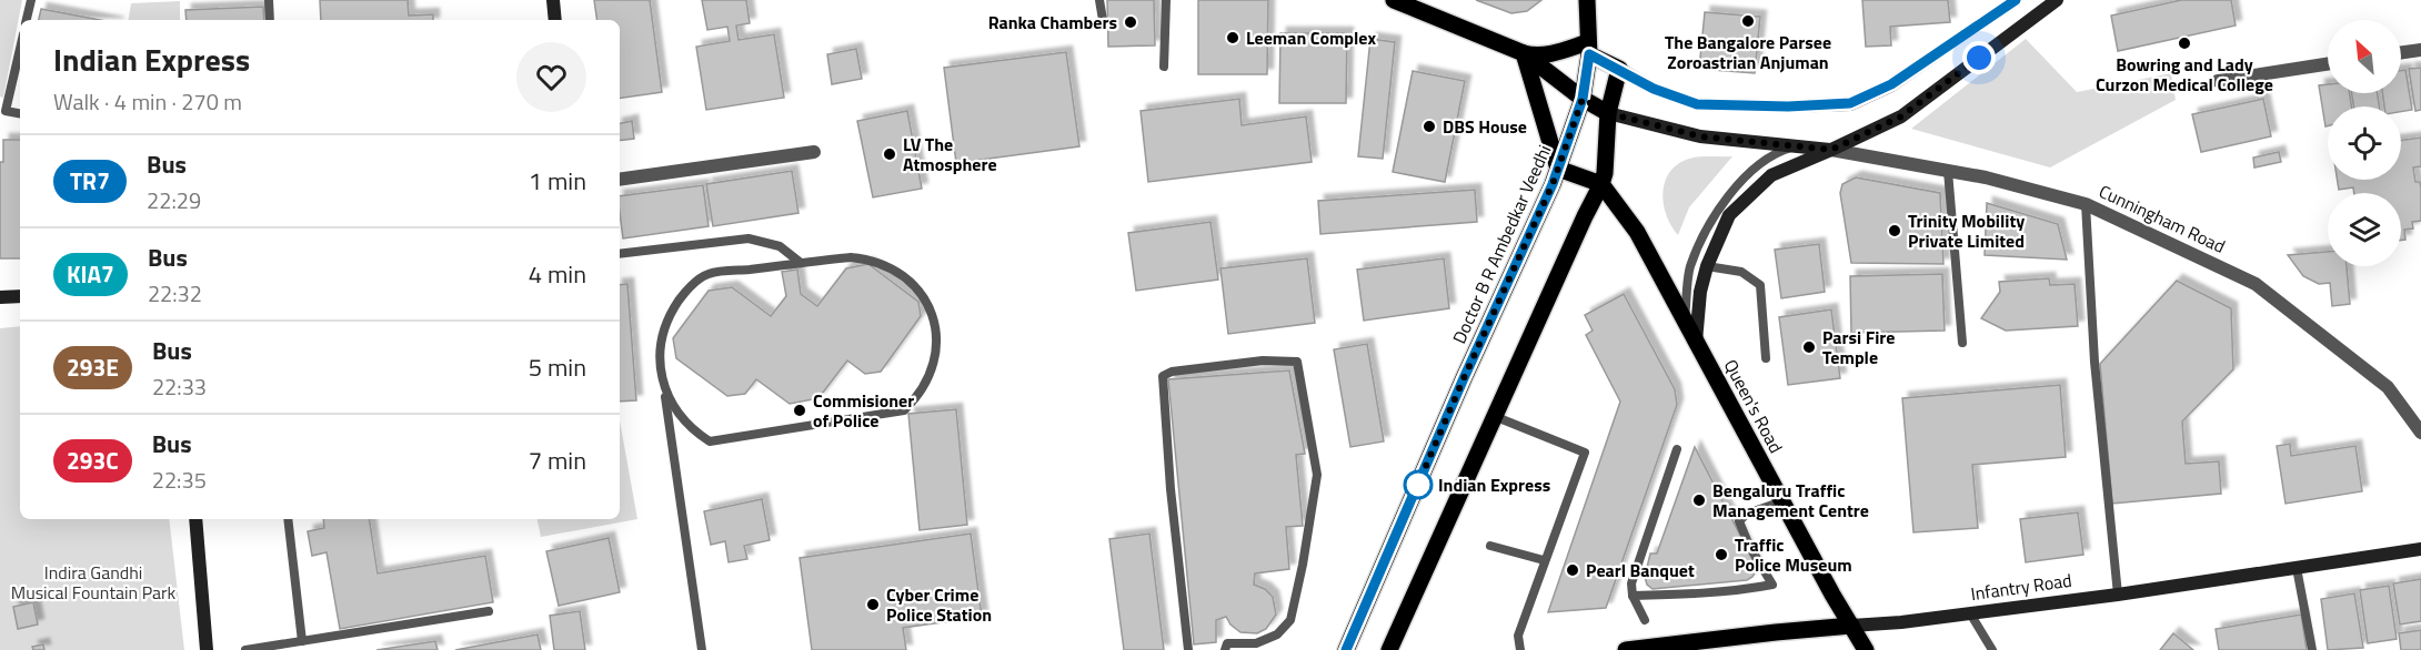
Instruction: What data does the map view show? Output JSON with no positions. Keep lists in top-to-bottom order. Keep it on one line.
{"streets":{"main road":["Doctor B R Ambedkar Veedhi","Queen's Road","Infantry Road"],"street":["Cunningham Road"]},"crossings":[["Queen's Road","Infantry Road"]],"parks":["Indira Gandhi Musical Fountain Park"],"places":["The Bangalore Parsee Zoroastrian Anjuman","Ranka Chambers","Leeman Complex","Bowring and Lady Curzon Medical College","DBS House","LV The Atmosphere","Trinity Mobility Private Limited","Parsi Fire Temple","Commisioner of Police","Indian Express","Bengaluru Traffic Management Centre","Traffic Police Museum","Pearl Banquet","Cyber Crime Police Station"],"lines":["bus line TR7"],"north":"top left","page":{"heading":["Indian Express","Walk · 4 min · 270 m"],"list":[{"mark":"TR7","name":"Bus","note":"22:29","value":"1 min"},{"mark":"KIA7","name":"Bus","note":"22:32","value":"4 min"},{"mark":"293E","name":"Bus","note":"22:33","value":"5 min"},{"mark":"293C","name":"Bus","note":"22:35","value":"7 min"}]}}
